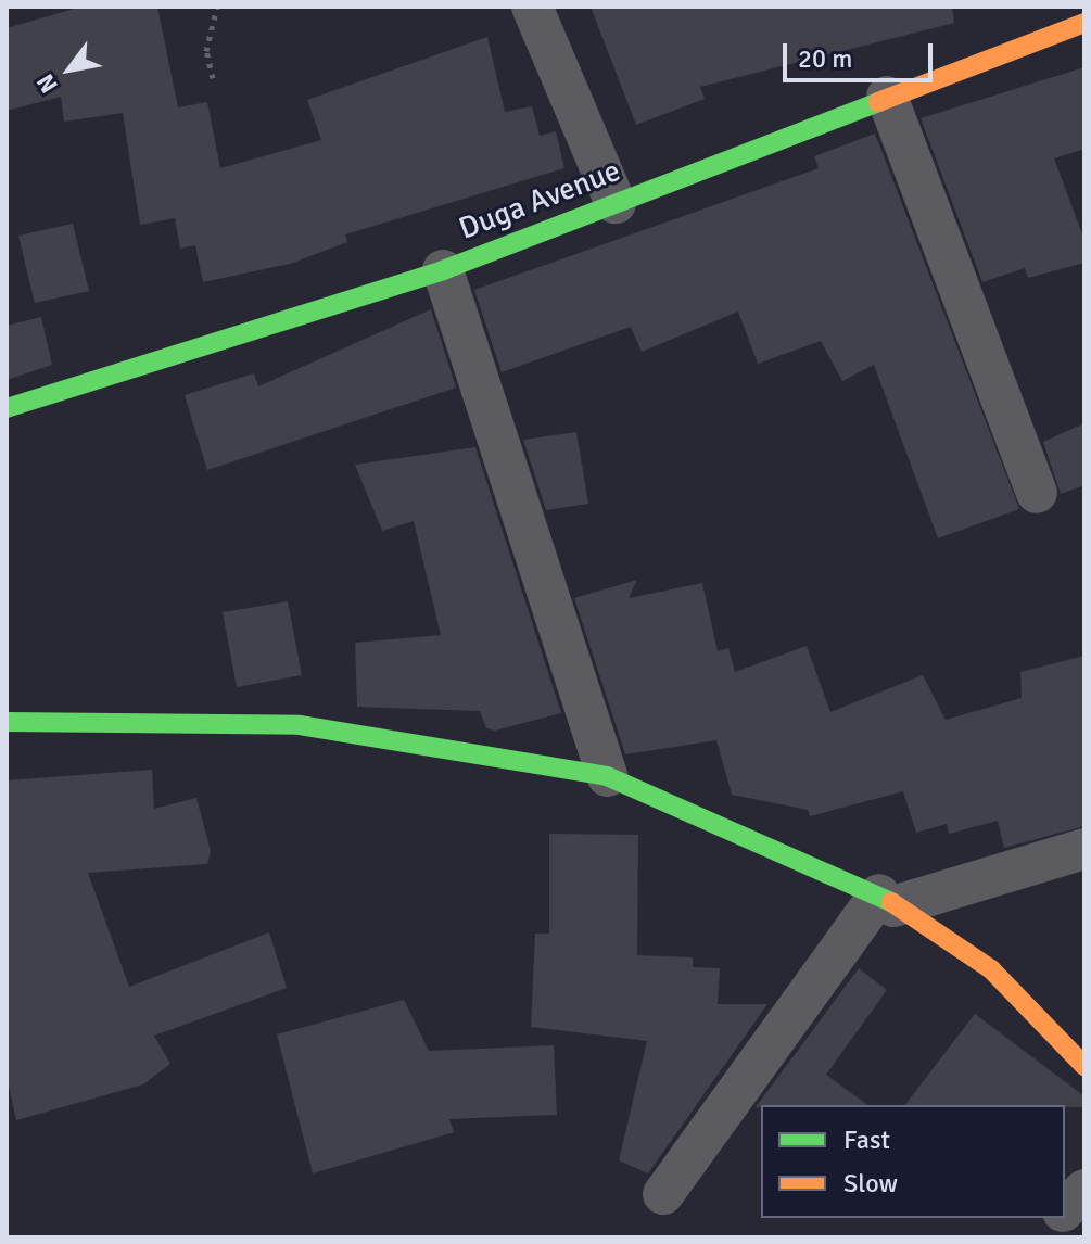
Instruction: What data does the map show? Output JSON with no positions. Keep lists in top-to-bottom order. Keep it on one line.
{"streets":{"street":["Duga Avenue"]},"legend":["Fast","Slow"],"scale_bar":"20 m","north":"bottom left"}
